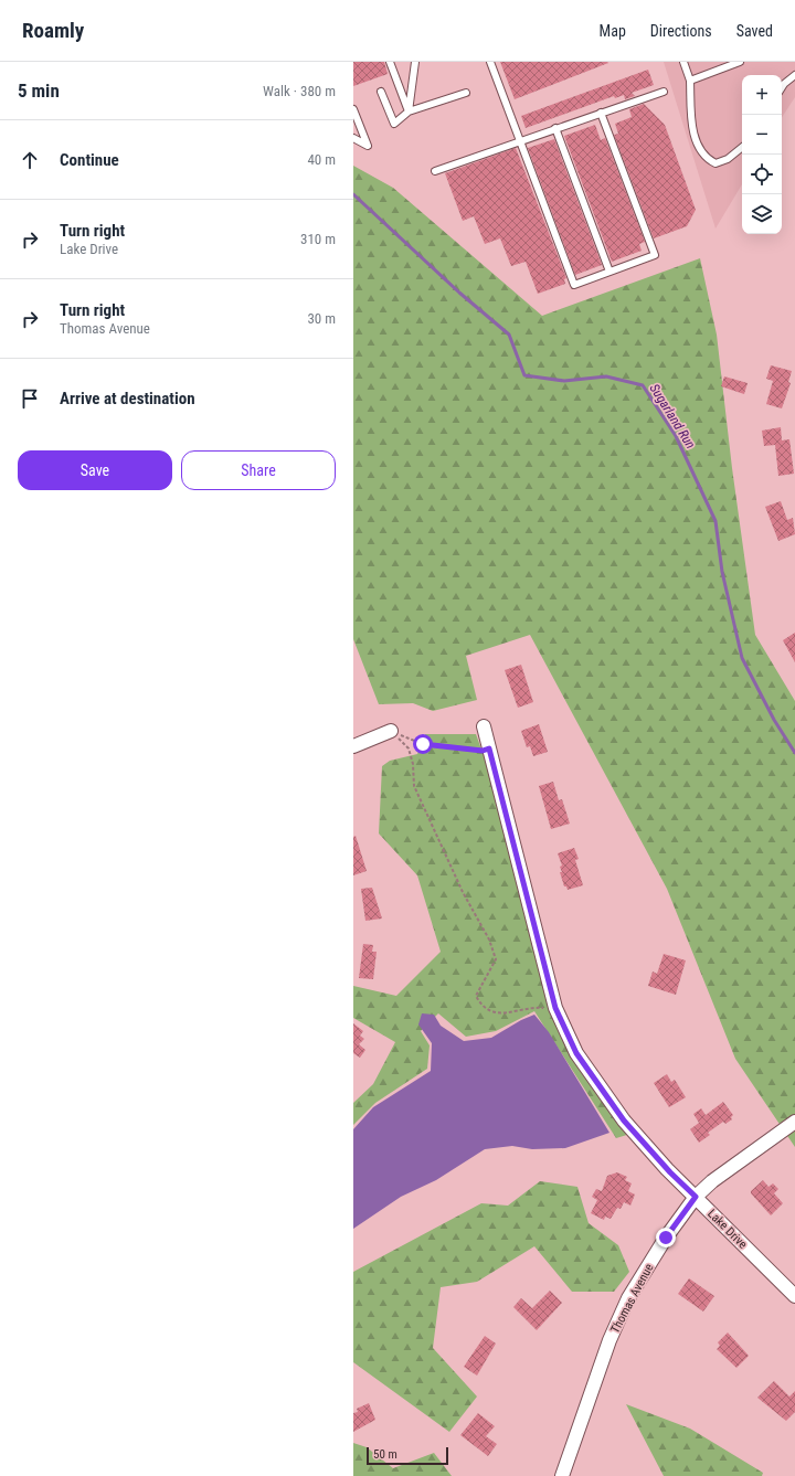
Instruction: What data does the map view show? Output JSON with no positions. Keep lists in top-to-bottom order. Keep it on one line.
{"streets":{"street":["Lake Drive","Thomas Avenue"]},"crossings":[["Lake Drive","Thomas Avenue"]],"water":["Sugarland Run"],"scale_bar":"50 m","page":{"header":"Roamly","nav":["Map","Directions","Saved"],"heading":["5 min","Walk · 380 m"],"map_buttons":["+","−"],"list":[["Continue","40 m"],["Turn right","Lake Drive","310 m"],["Turn right","Thomas Avenue","30 m"],"Arrive at destination"],"buttons":["Save","Share"],"scale":"50 m"}}
